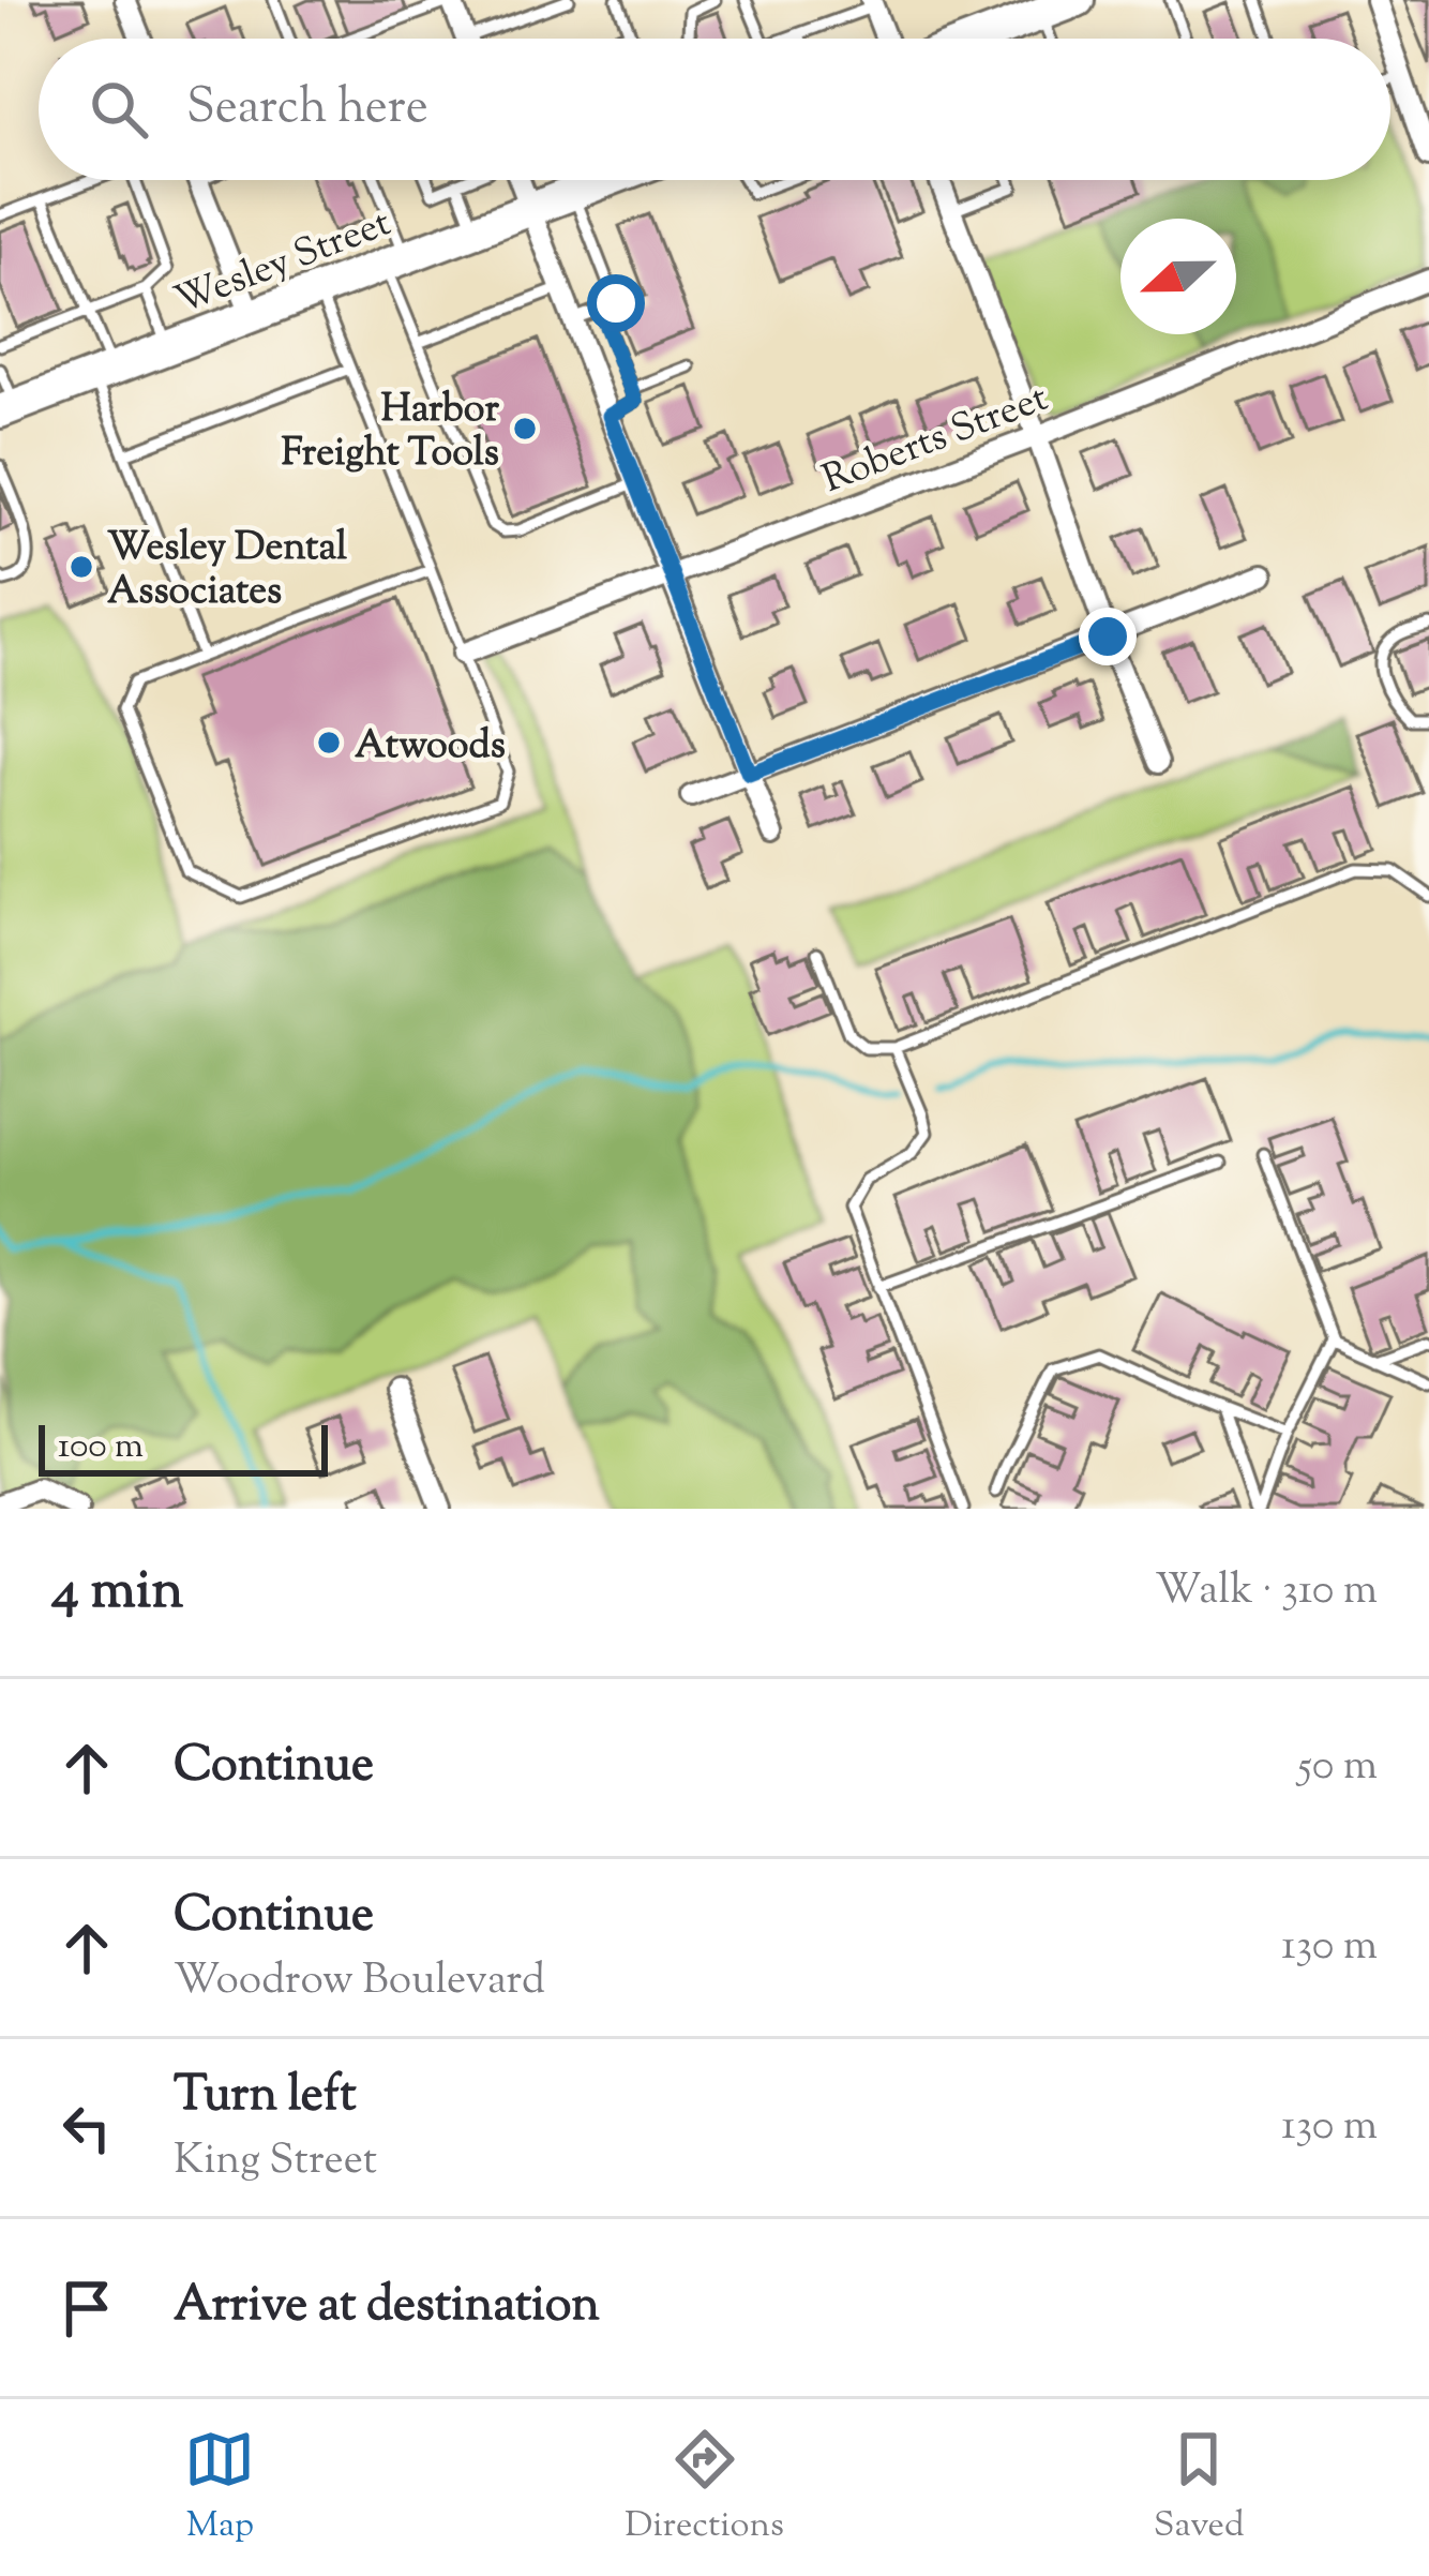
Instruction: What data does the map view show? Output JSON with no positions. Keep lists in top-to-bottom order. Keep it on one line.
{"streets":{"main road":["Wesley Street"],"street":["Roberts Street"]},"places":["Harbor Freight Tools","Wesley Dental Associates","Atwoods"],"scale_bar":"100 m","north":"left","page":{"search":"Search here","scale":"100 m","heading":["4 min","Walk · 310 m"],"list":[["Continue","50 m"],["Continue","Woodrow Boulevard","130 m"],["Turn left","King Street","130 m"],"Arrive at destination"],"nav":["Map","Directions","Saved"]}}
